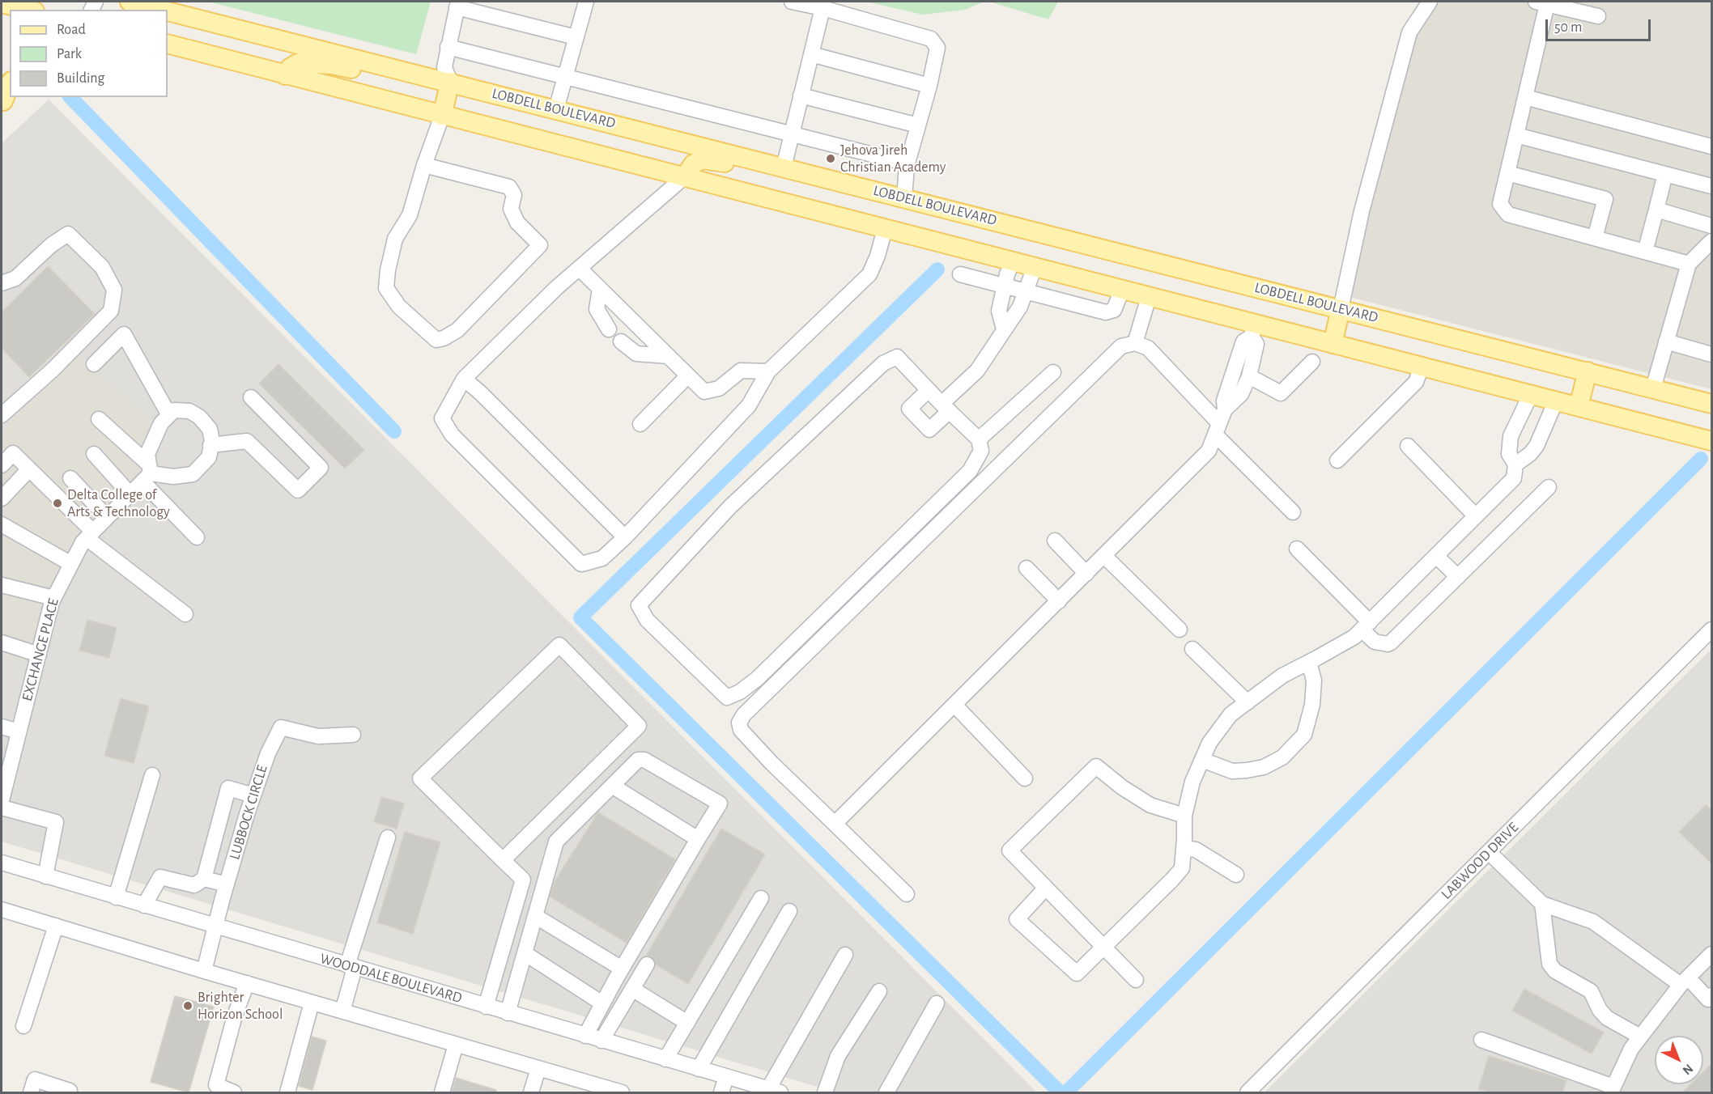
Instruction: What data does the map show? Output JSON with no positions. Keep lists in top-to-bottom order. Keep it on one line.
{"streets":{"main road":["LOBDELL BOULEVARD"],"street":["EXCHANGE PLACE","LUBBOCK CIRCLE","LABWOOD DRIVE","WOODDALE BOULEVARD"]},"crossings":[["LUBBOCK CIRCLE","WOODDALE BOULEVARD"]],"places":["Jehova Jireh Christian Academy","Delta College of Arts & Technology","Brighter Horizon School"],"legend":["Road","Park","Building"],"scale_bar":"50 m","north":"bottom right"}
